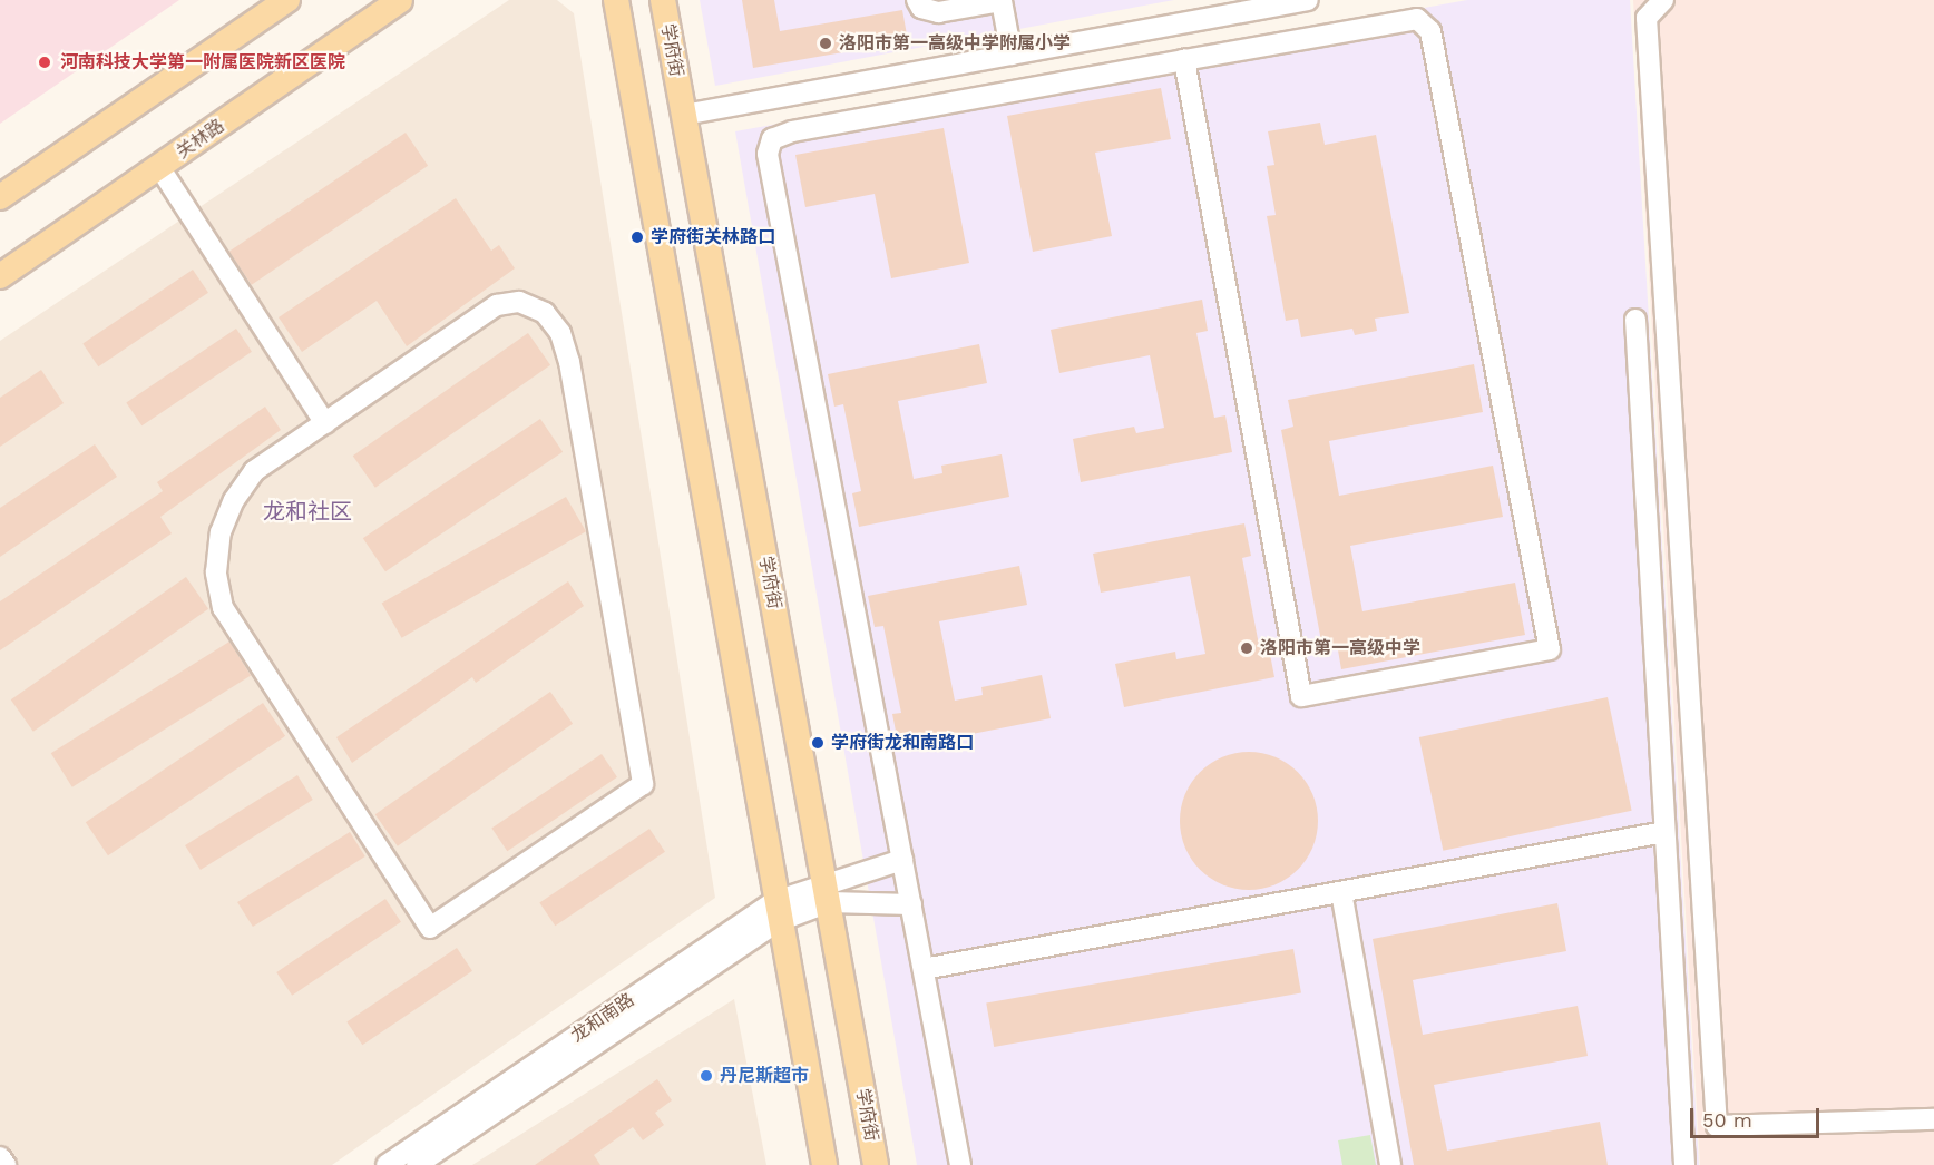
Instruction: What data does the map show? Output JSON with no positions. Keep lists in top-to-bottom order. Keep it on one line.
{"streets":{"main road":["学府街","关林路"],"street":["龙和南路"]},"crossings":[["学府街","龙和南路"]],"districts":["龙和社区"],"places":["洛阳市第一高级中学附属小学","河南科技大学第一附属医院新区医院","学府街关林路口","洛阳市第一高级中学","学府街龙和南路口","丹尼斯超市"],"scale_bar":"50 m"}
